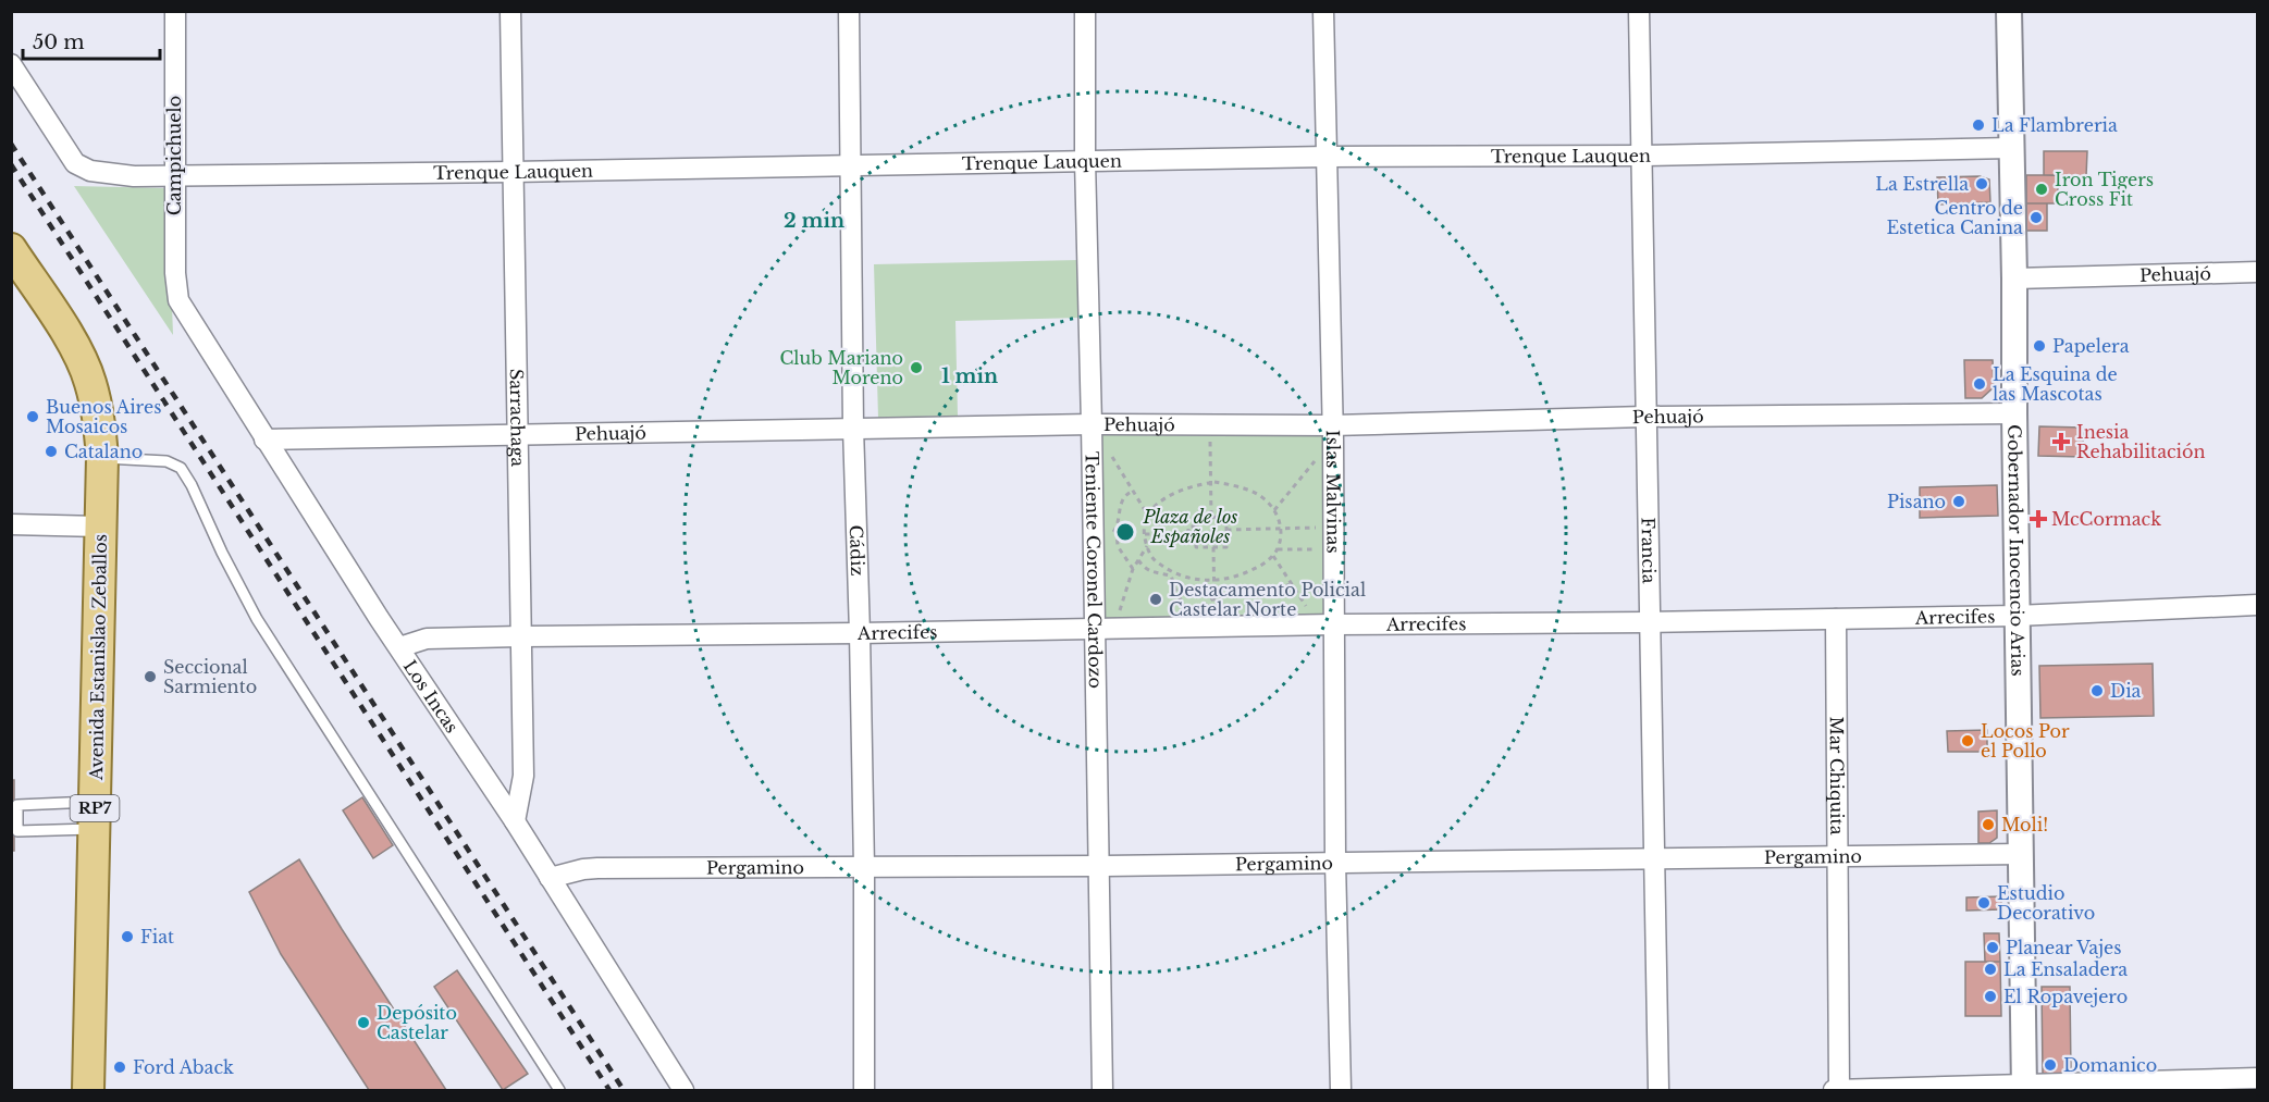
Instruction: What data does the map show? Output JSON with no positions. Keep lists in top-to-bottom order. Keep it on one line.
{"streets":{"main road":["Avenida Estanislao Zeballos","RP7"],"street":["Campichuelo","Trenque Lauquen","Pehuajó","Sarrachaga","Islas Malvinas","Cádiz","Gobernador Inocencio Arias","Francia","Teniente Coronel Cardozo","Arrecifes","Los Incas","Mar Chiquita","Pergamino"]},"crossings":[["Campichuelo","Trenque Lauquen"],["Campichuelo","Los Incas"],["Trenque Lauquen","Sarrachaga"],["Trenque Lauquen","Islas Malvinas"],["Trenque Lauquen","Cádiz"],["Trenque Lauquen","Gobernador Inocencio Arias"],["Trenque Lauquen","Francia"],["Trenque Lauquen","Teniente Coronel Cardozo"],["Pehuajó","Sarrachaga"],["Pehuajó","Islas Malvinas"],["Pehuajó","Cádiz"],["Pehuajó","Gobernador Inocencio Arias"],["Pehuajó","Francia"],["Pehuajó","Teniente Coronel Cardozo"],["Pehuajó","Los Incas"],["Sarrachaga","Arrecifes"],["Sarrachaga","Los Incas"],["Islas Malvinas","Arrecifes"],["Islas Malvinas","Pergamino"],["Cádiz","Arrecifes"],["Cádiz","Pergamino"],["Gobernador Inocencio Arias","Arrecifes"],["Gobernador Inocencio Arias","Pergamino"],["Francia","Arrecifes"],["Francia","Pergamino"],["Teniente Coronel Cardozo","Arrecifes"],["Teniente Coronel Cardozo","Pergamino"],["Arrecifes","Los Incas"],["Arrecifes","Mar Chiquita"],["Los Incas","Pergamino"],["Mar Chiquita","Pergamino"]],"parks":["Plaza de los Españoles"],"places":{"other":["La Flambreria","La Estrella","Iron Tigers Cross Fit","Centro de Estetica Canina","Papelera","Club Mariano Moreno","La Esquina de las Mascotas","Buenos Aires Mosaicos","Catalano","Pisano","Destacamento Policial Castelar Norte","Seccional Sarmiento","Dia","Locos Por el Pollo","Moli!","Estudio Decorativo","Fiat","Planear Vajes","La Ensaladera","El Ropavejero","Depósito Castelar","Domanico","Ford Aback"],"health":["Inesia Rehabilitación","McCormack"]},"scale_bar":"50 m","rings":["2 min","1 min"]}
